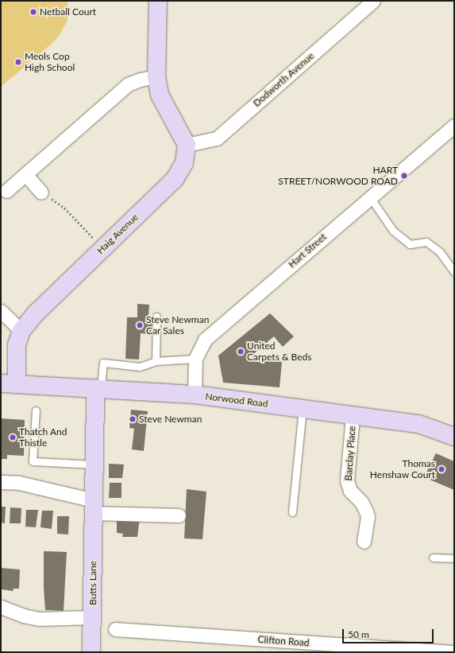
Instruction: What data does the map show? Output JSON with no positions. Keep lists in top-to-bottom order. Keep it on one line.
{"streets":{"street":["Dodworth Avenue","Haig Avenue","Hart Street","Norwood Road","Barclay Place","Butts Lane","Clifton Road"]},"crossings":[["Dodworth Avenue","Haig Avenue"],["Haig Avenue","Norwood Road"],["Hart Street","Norwood Road"],["Norwood Road","Barclay Place"],["Norwood Road","Butts Lane"]],"places":["Netball Court","Meols Cop High School","HART STREET/NORWOOD ROAD","Steve Newman Car Sales","United Carpets & Beds","Steve Newman","Thatch And Thistle","Thomas Henshaw Court"],"scale_bar":"50 m"}
